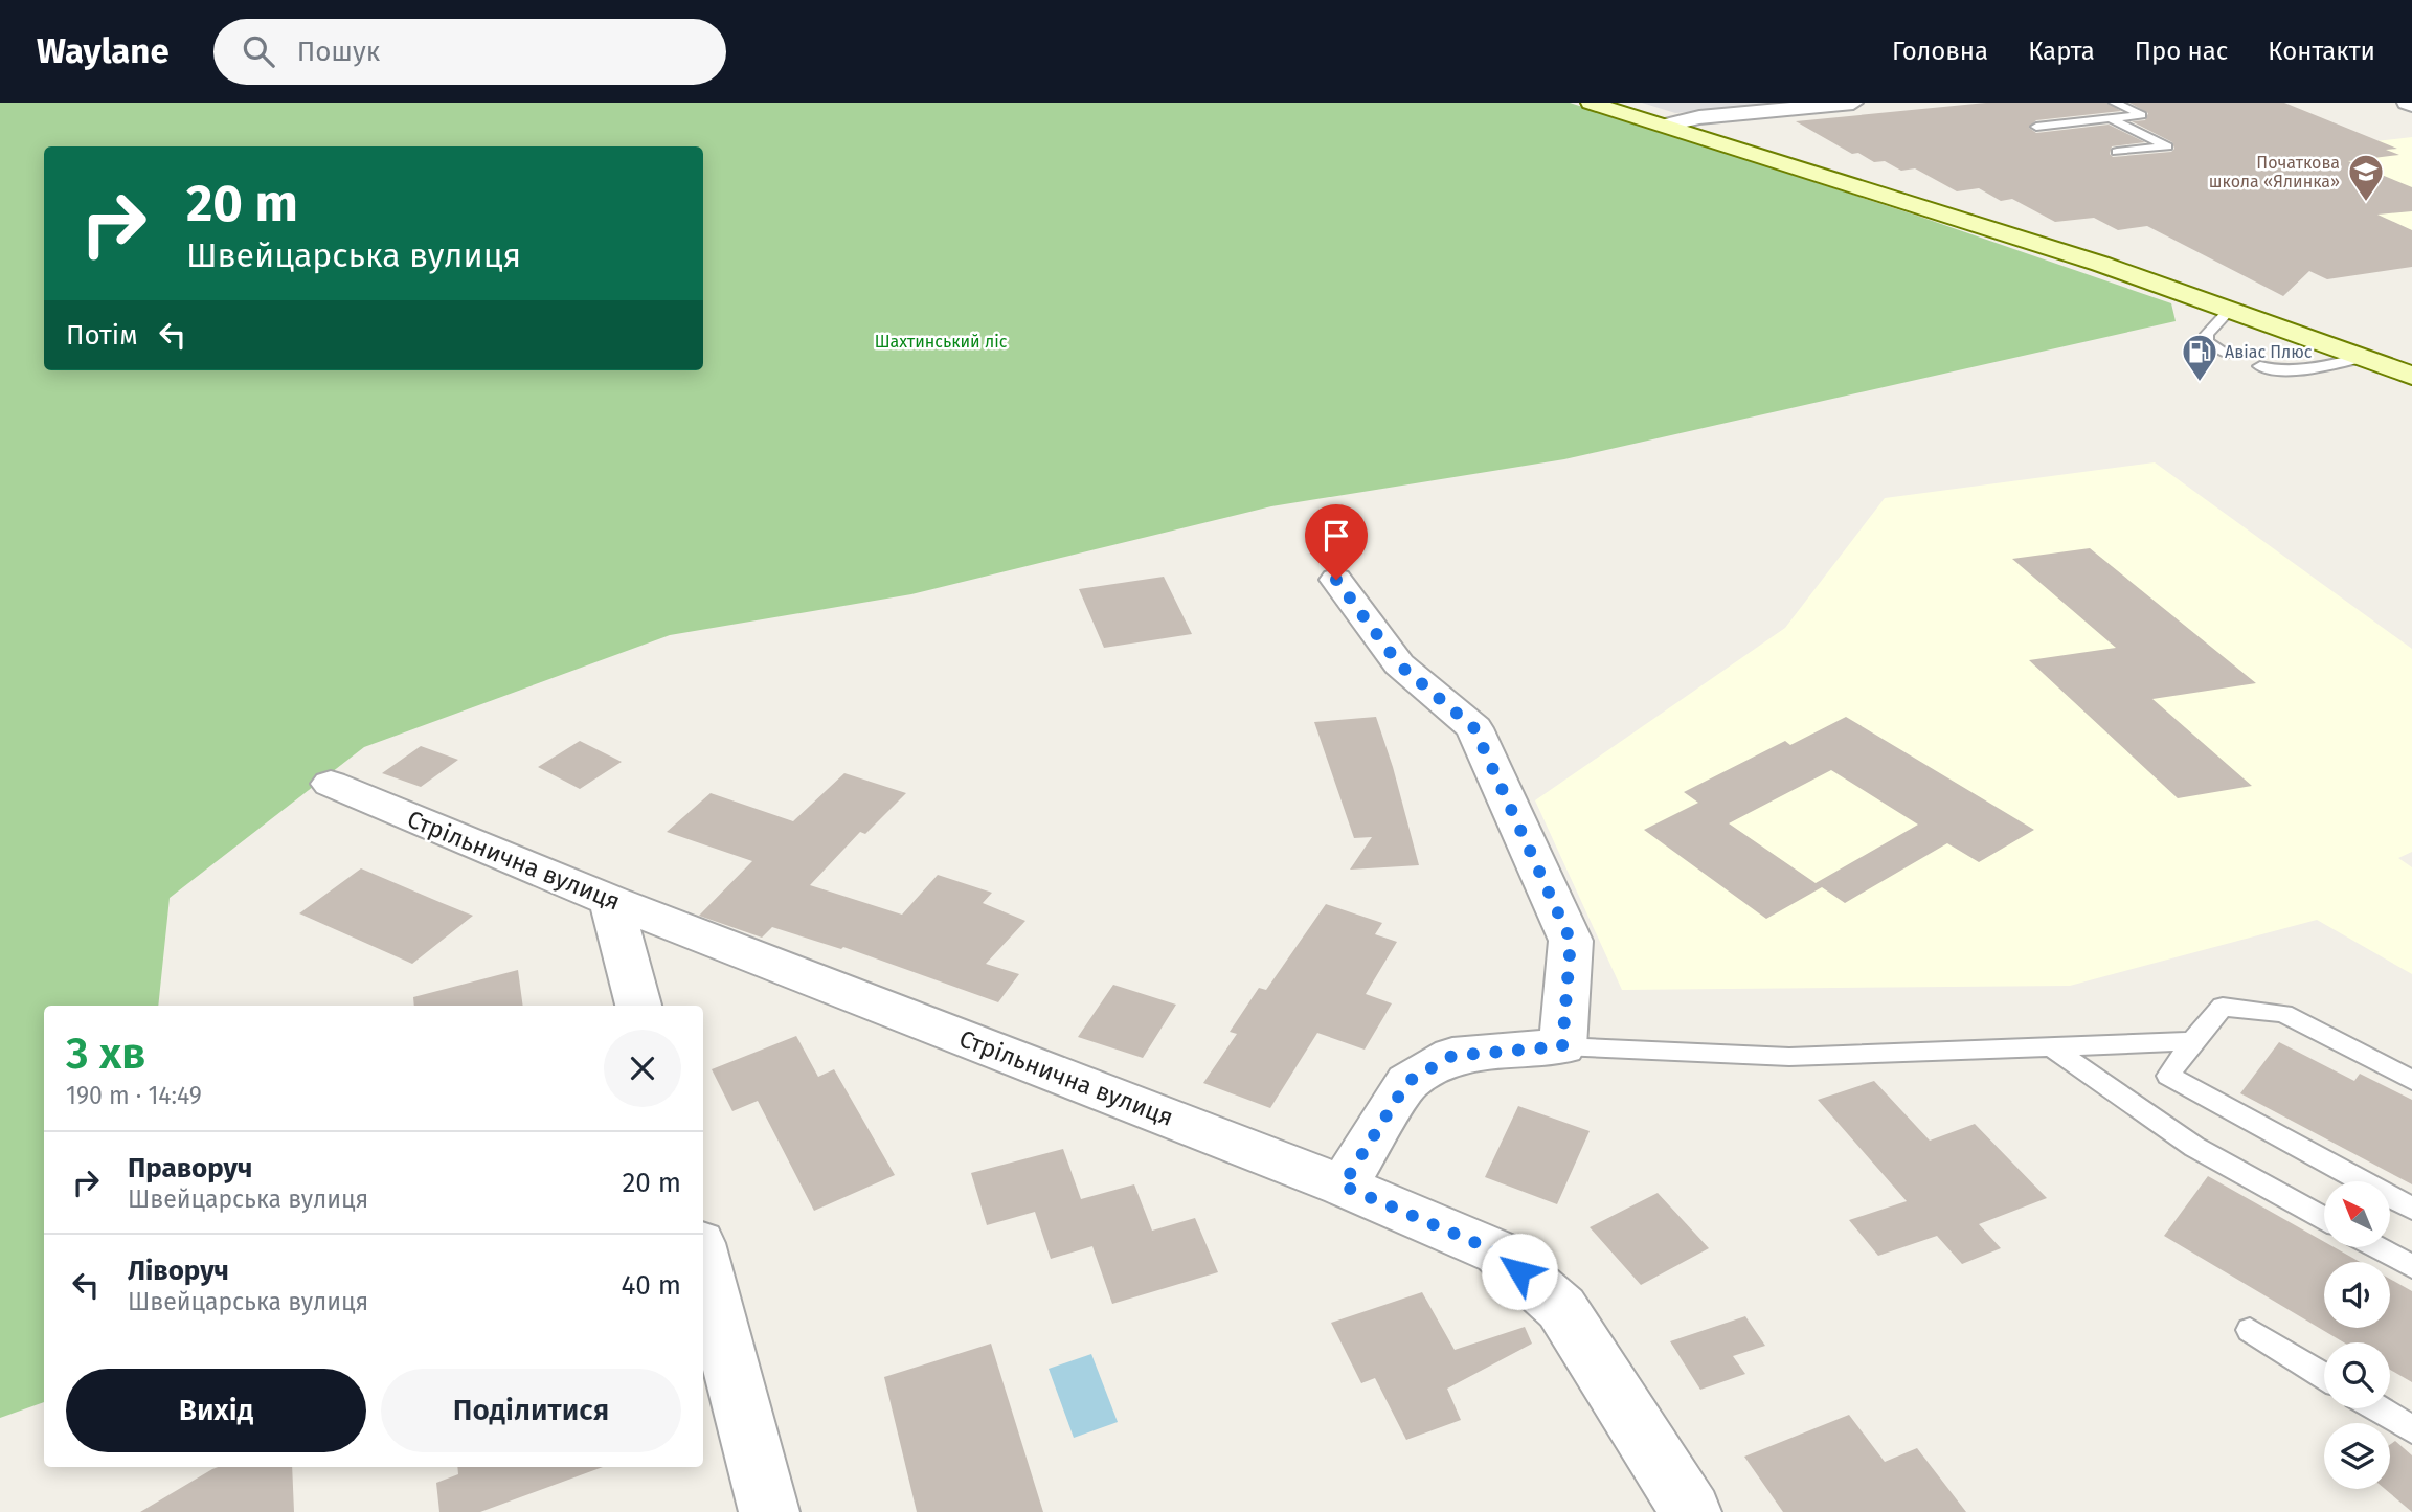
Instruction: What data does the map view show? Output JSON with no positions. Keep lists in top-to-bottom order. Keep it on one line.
{"streets":{"street":["Стрільнична вулиця"]},"parks":["Шахтинський ліс"],"places":{"school or university":["Початкова школа «Ялинка»"],"fuel station":["Авіас Плюс"]},"north":"top left","page":{"header":"Waylane","search":"Пошук","nav":["Головна","Карта","Про нас","Контакти"],"turn":["20 m","Швейцарська вулиця"],"then":"Потім","heading":["3 хв","190 m · 14:49"],"list":[{"name":"Праворуч","note":"Швейцарська вулиця","value":"20 m"},{"name":"Ліворуч","note":"Швейцарська вулиця","value":"40 m"}],"buttons":["Вихід","Поділитися"]}}
